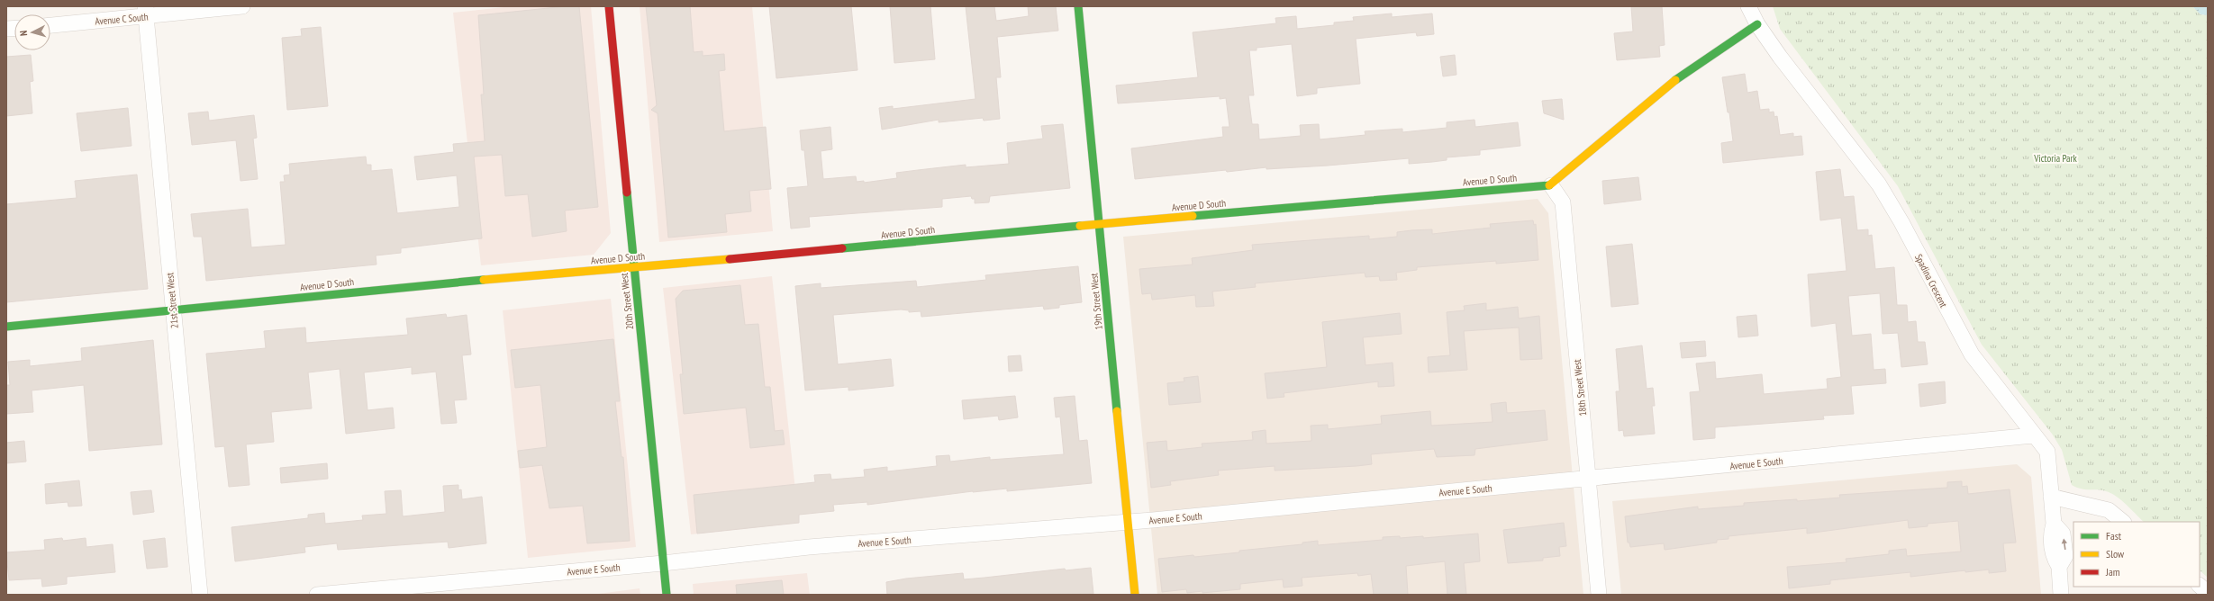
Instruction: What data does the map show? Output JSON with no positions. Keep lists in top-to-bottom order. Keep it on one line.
{"streets":{"street":["Avenue C South","Avenue D South","Spadina Crescent","21st Street West","20th Street West","19th Street West","18th Street West","Avenue E South"]},"crossings":[["Avenue C South","21st Street West"],["Avenue D South","21st Street West"],["Avenue D South","20th Street West"],["Avenue D South","19th Street West"],["Avenue D South","18th Street West"],["Spadina Crescent","Avenue E South"],["20th Street West","Avenue E South"],["19th Street West","Avenue E South"],["18th Street West","Avenue E South"]],"parks":["Victoria Park"],"legend":["Fast","Slow","Jam"],"north":"left"}
